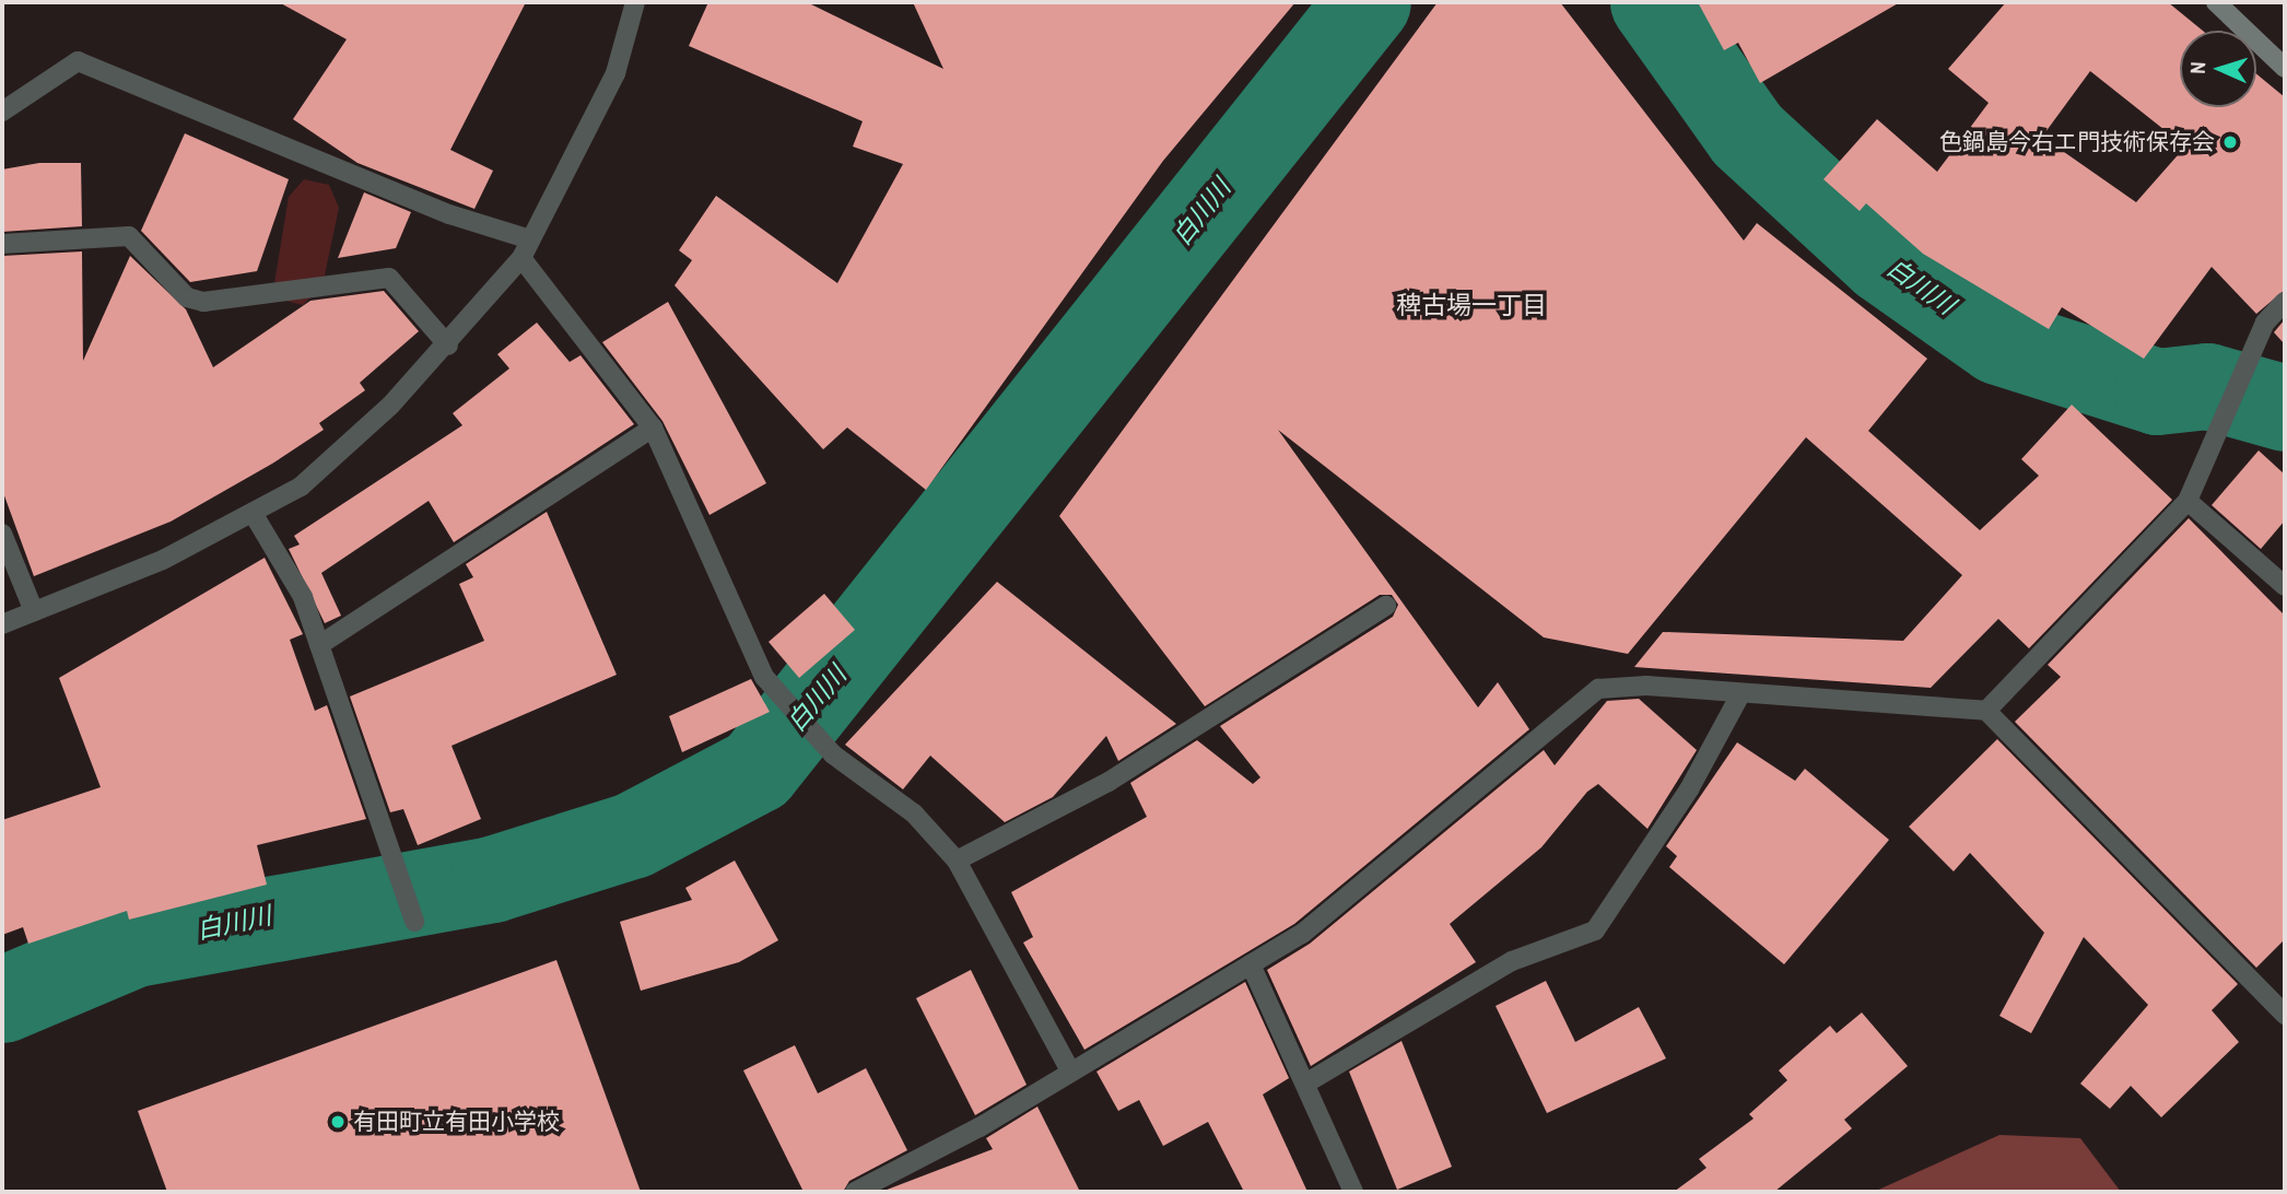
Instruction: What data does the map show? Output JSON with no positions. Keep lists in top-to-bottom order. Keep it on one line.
{"districts":["稗古場一丁目"],"water":["白川川"],"places":["色鍋島今右エ門技術保存会","有田町立有田小学校"],"north":"left"}
